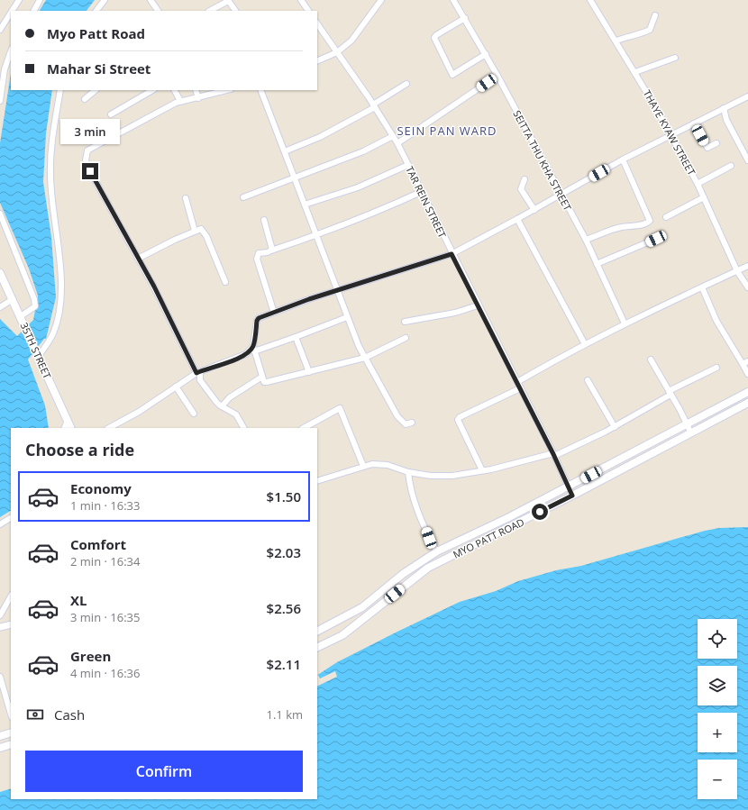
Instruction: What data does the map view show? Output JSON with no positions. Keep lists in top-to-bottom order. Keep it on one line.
{"streets":{"main road":["35TH STREET","MYO PATT ROAD"],"street":["THAYE KYAW STREET","SEITTA THU KHA STREET","TAR REIN STREET"]},"crossings":[["TAR REIN STREET","MYO PATT ROAD"]],"districts":["SEIN PAN WARD"],"page":{"banner":["Myo Patt Road","Mahar Si Street"],"bubble":"3 min","heading":"Choose a ride","list":[{"name":"Economy","note":"1 min · 16:33","value":"$1.50"},{"name":"Comfort","note":"2 min · 16:34","value":"$2.03"},{"name":"XL","note":"3 min · 16:35","value":"$2.56"},{"name":"Green","note":"4 min · 16:36","value":"$2.11"}],"map_buttons":["+","−"],"pay":["Cash","1.1 km"],"buttons":"Confirm"}}
